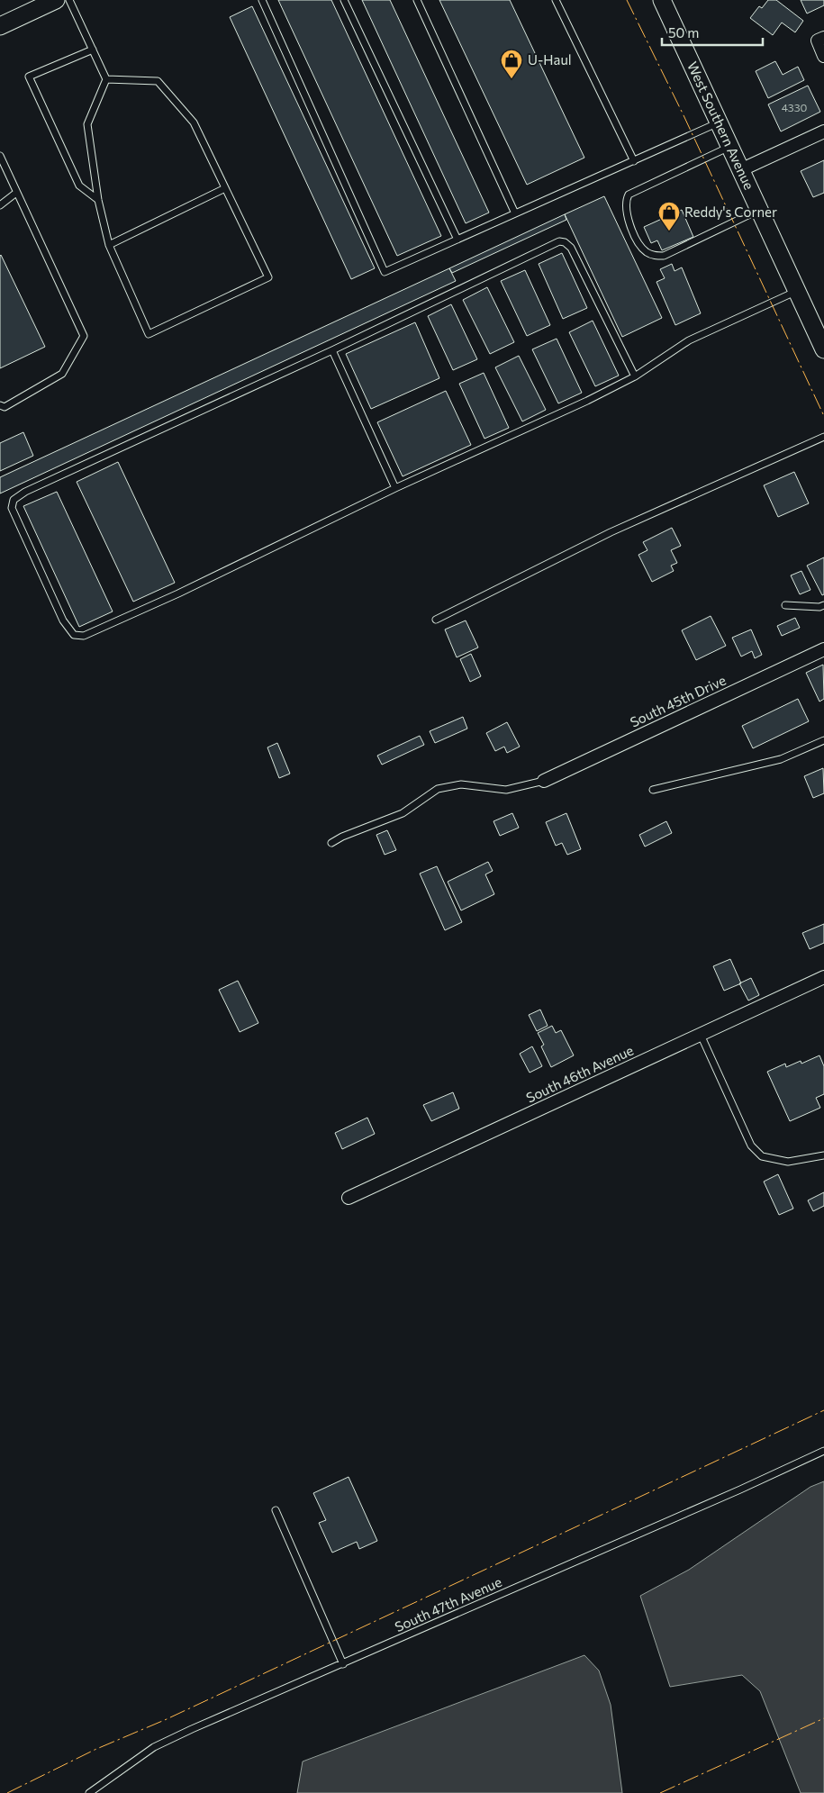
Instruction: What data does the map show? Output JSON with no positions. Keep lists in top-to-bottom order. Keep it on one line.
{"streets":{"main road":["West Southern Avenue"],"street":["South 45th Drive","South 46th Avenue"],"lane":["South 47th Avenue"]},"places":{"shop":["U-Haul","Reddy's Corner"]},"house_numbers":["4330"],"scale_bar":"50 m"}
